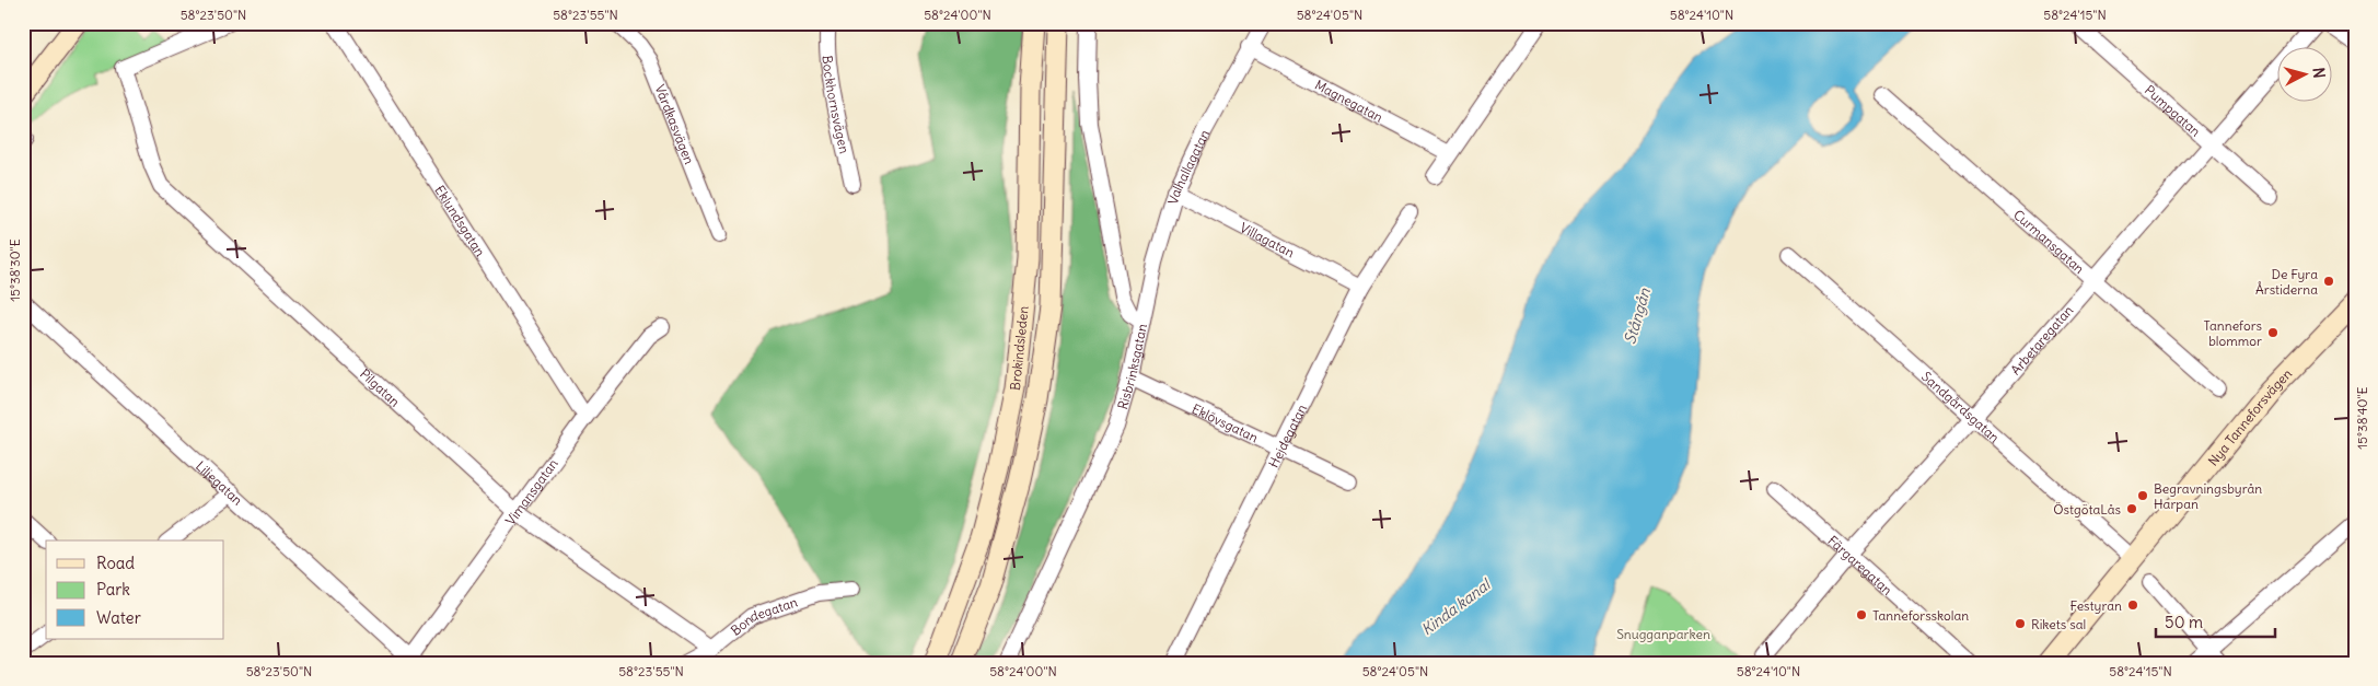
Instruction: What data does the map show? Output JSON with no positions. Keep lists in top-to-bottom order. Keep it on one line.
{"streets":{"main road":["Brokindsleden","Nya Tanneforsvägen"],"street":["Magnegatan","Bockhornsvägen","Pumpgatan","Vårdkasvägen","Valhallagatan","Eklundsgatan","Villagatan","Curmansgatan","Arbetaregatan","Risbrinksgatan","Pilgatan","Sandgårdsgatan","Eklövsgatan","Hejdegatan","Liljegatan","Vimansgatan","Färgaregatan","Bondegatan"]},"crossings":[["Magnegatan","Valhallagatan"],["Pumpgatan","Arbetaregatan"],["Valhallagatan","Villagatan"],["Valhallagatan","Risbrinksgatan"],["Eklundsgatan","Vimansgatan"],["Villagatan","Hejdegatan"],["Curmansgatan","Arbetaregatan"],["Arbetaregatan","Sandgårdsgatan"],["Arbetaregatan","Färgaregatan"],["Risbrinksgatan","Eklövsgatan"],["Pilgatan","Vimansgatan"],["Pilgatan","Bondegatan"],["Sandgårdsgatan","Nya Tanneforsvägen"],["Eklövsgatan","Hejdegatan"],["Liljegatan","Vimansgatan"]],"water":["Stångån","Kinda kanal"],"parks":["Snugganparken"],"places":["De Fyra Årstiderna","Tannefors blommor","Begravningsbyrån Harpan","ÖstgötaLås","Festyran","Tanneforsskolan","Rikets sal"],"legend":["Road","Park","Water"],"scale_bar":"50 m","north":"right","coordinates":["58°23'50\"N","58°23'55\"N","58°24'00\"N","58°24'05\"N","58°24'10\"N","58°24'15\"N","15°38'30\"E","15°38'40\"E"]}
